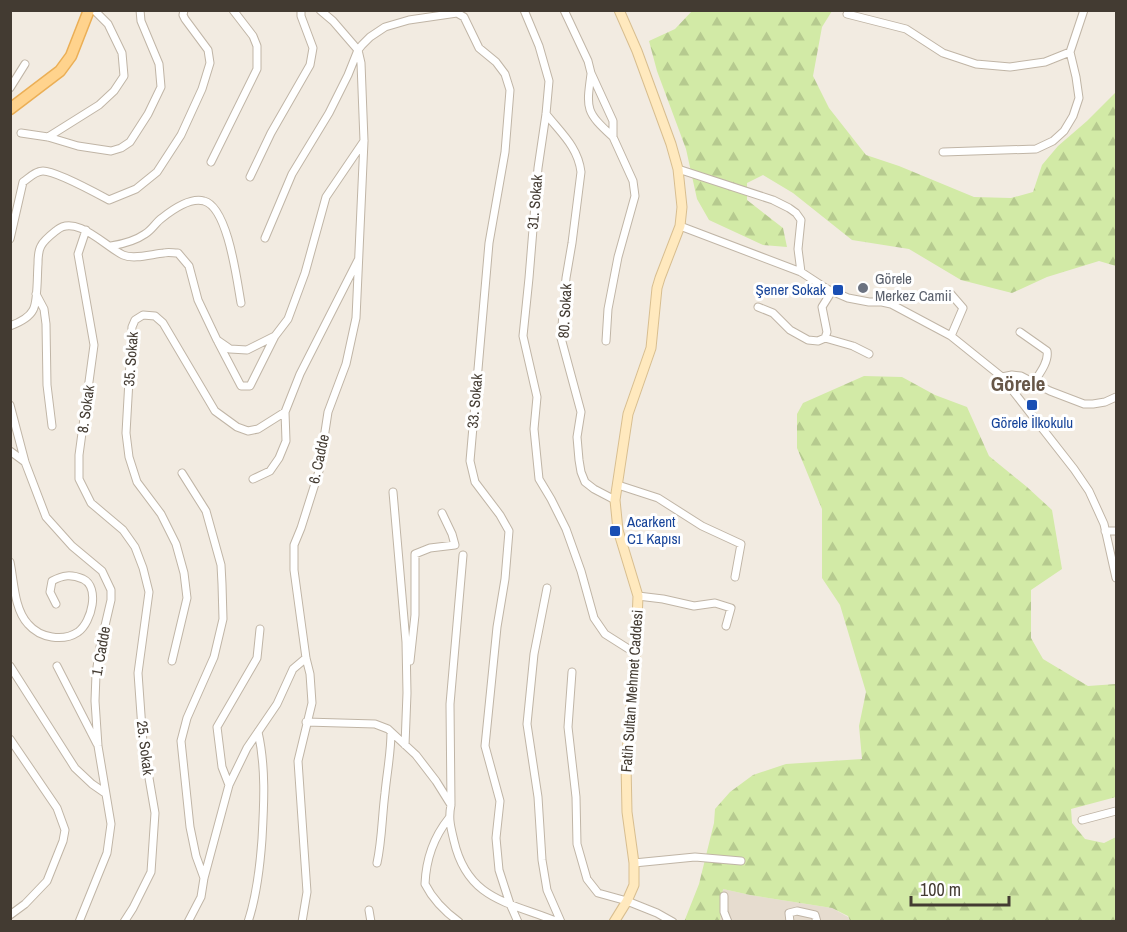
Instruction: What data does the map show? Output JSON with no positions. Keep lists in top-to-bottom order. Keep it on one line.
{"streets":{"main road":["Fatih Sultan Mehmet Caddesi"],"street":["31. Sokak","80. Sokak","35. Sokak","33. Sokak","8. Sokak","6. Cadde","1. Cadde","25. Sokak"]},"crossings":[["31. Sokak","80. Sokak"],["31. Sokak","Fatih Sultan Mehmet Caddesi"],["80. Sokak","Fatih Sultan Mehmet Caddesi"],["33. Sokak","6. Cadde"],["8. Sokak","25. Sokak"]],"districts":["Görele"],"places":{"other":["Görele Merkez Camii"],"transit":["Şener Sokak","Görele İlkokulu","Acarkent C1 Kapısı"]},"scale_bar":"100 m"}
